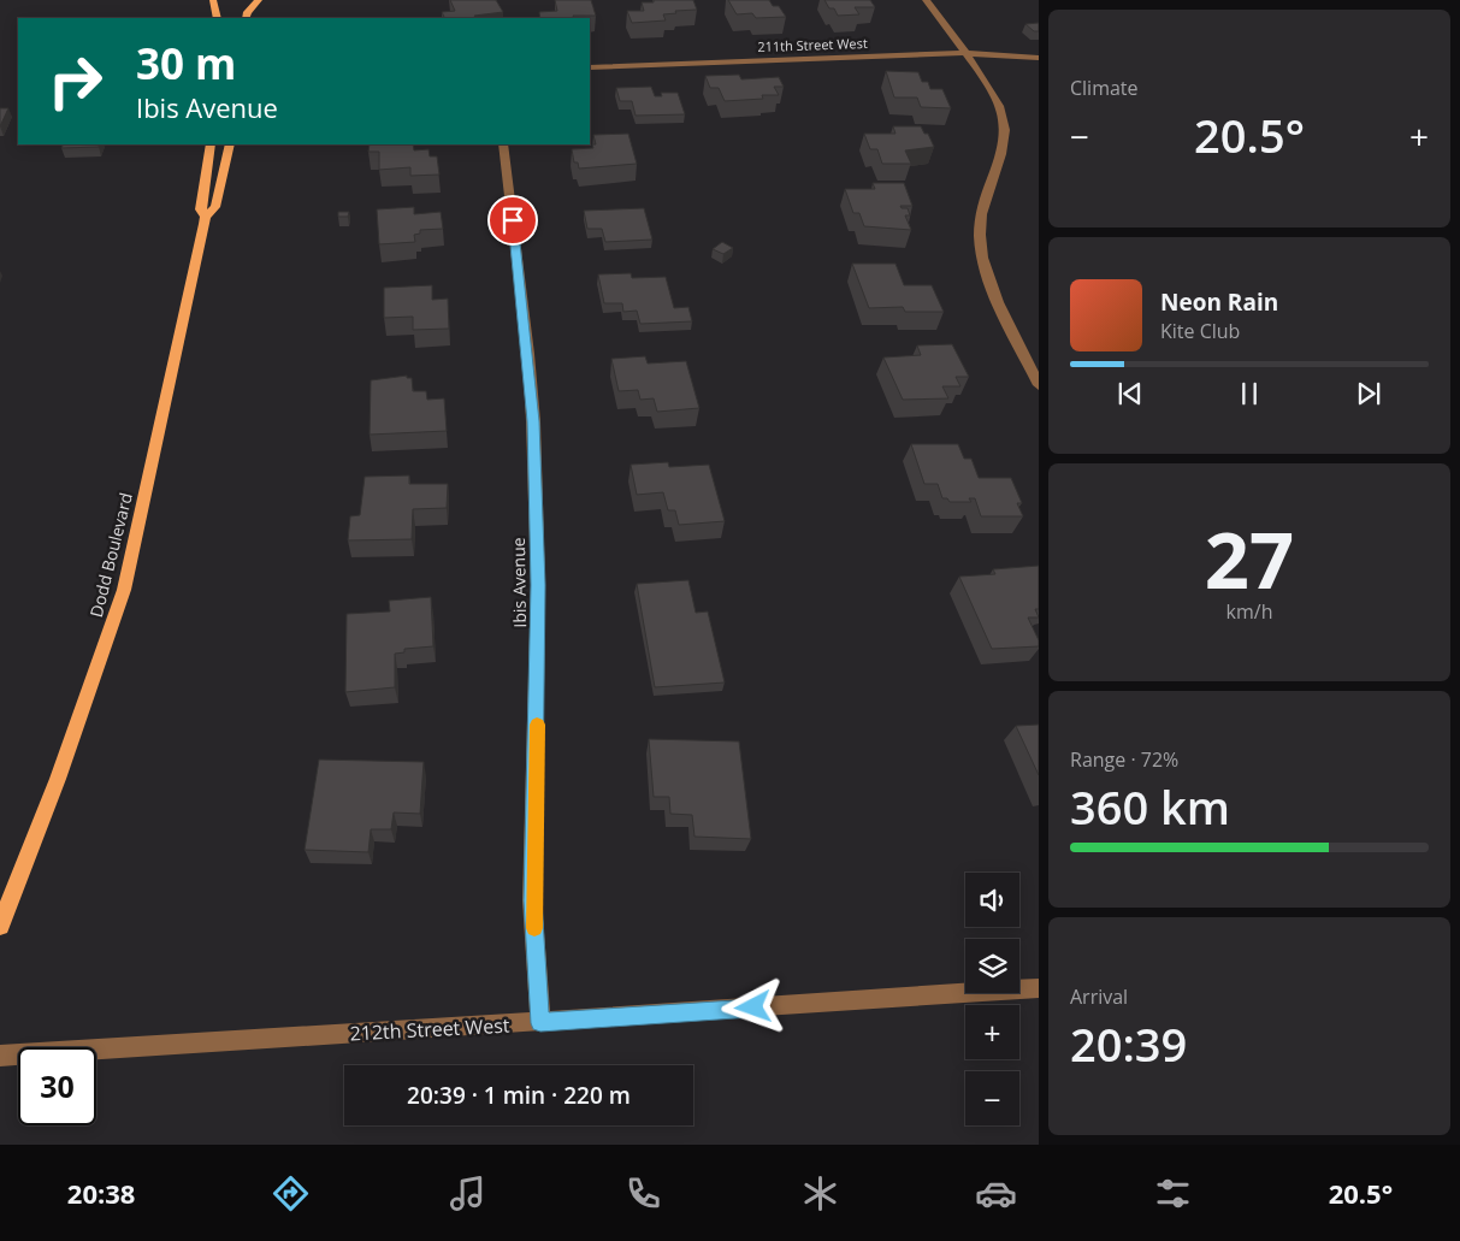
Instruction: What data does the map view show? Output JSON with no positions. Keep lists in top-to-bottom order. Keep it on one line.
{"streets":{"main road":["Dodd Boulevard"],"street":["211th Street West","Ibis Avenue","212th Street West"]},"crossings":[["Ibis Avenue","212th Street West"]],"page":{"tile":["Climate",["27","km/h"],["Range · 72%","360 km"],["Arrival","20:39"]],"turn":["30 m","Ibis Avenue"],"heat":["−","20.5°","+"],"song":["Neon Rain","Kite Club"],"map_buttons":["+","−"],"limit":"30","trip":"20:39 · 1 min · 220 m","tabs":["20:38","20.5°"]}}
